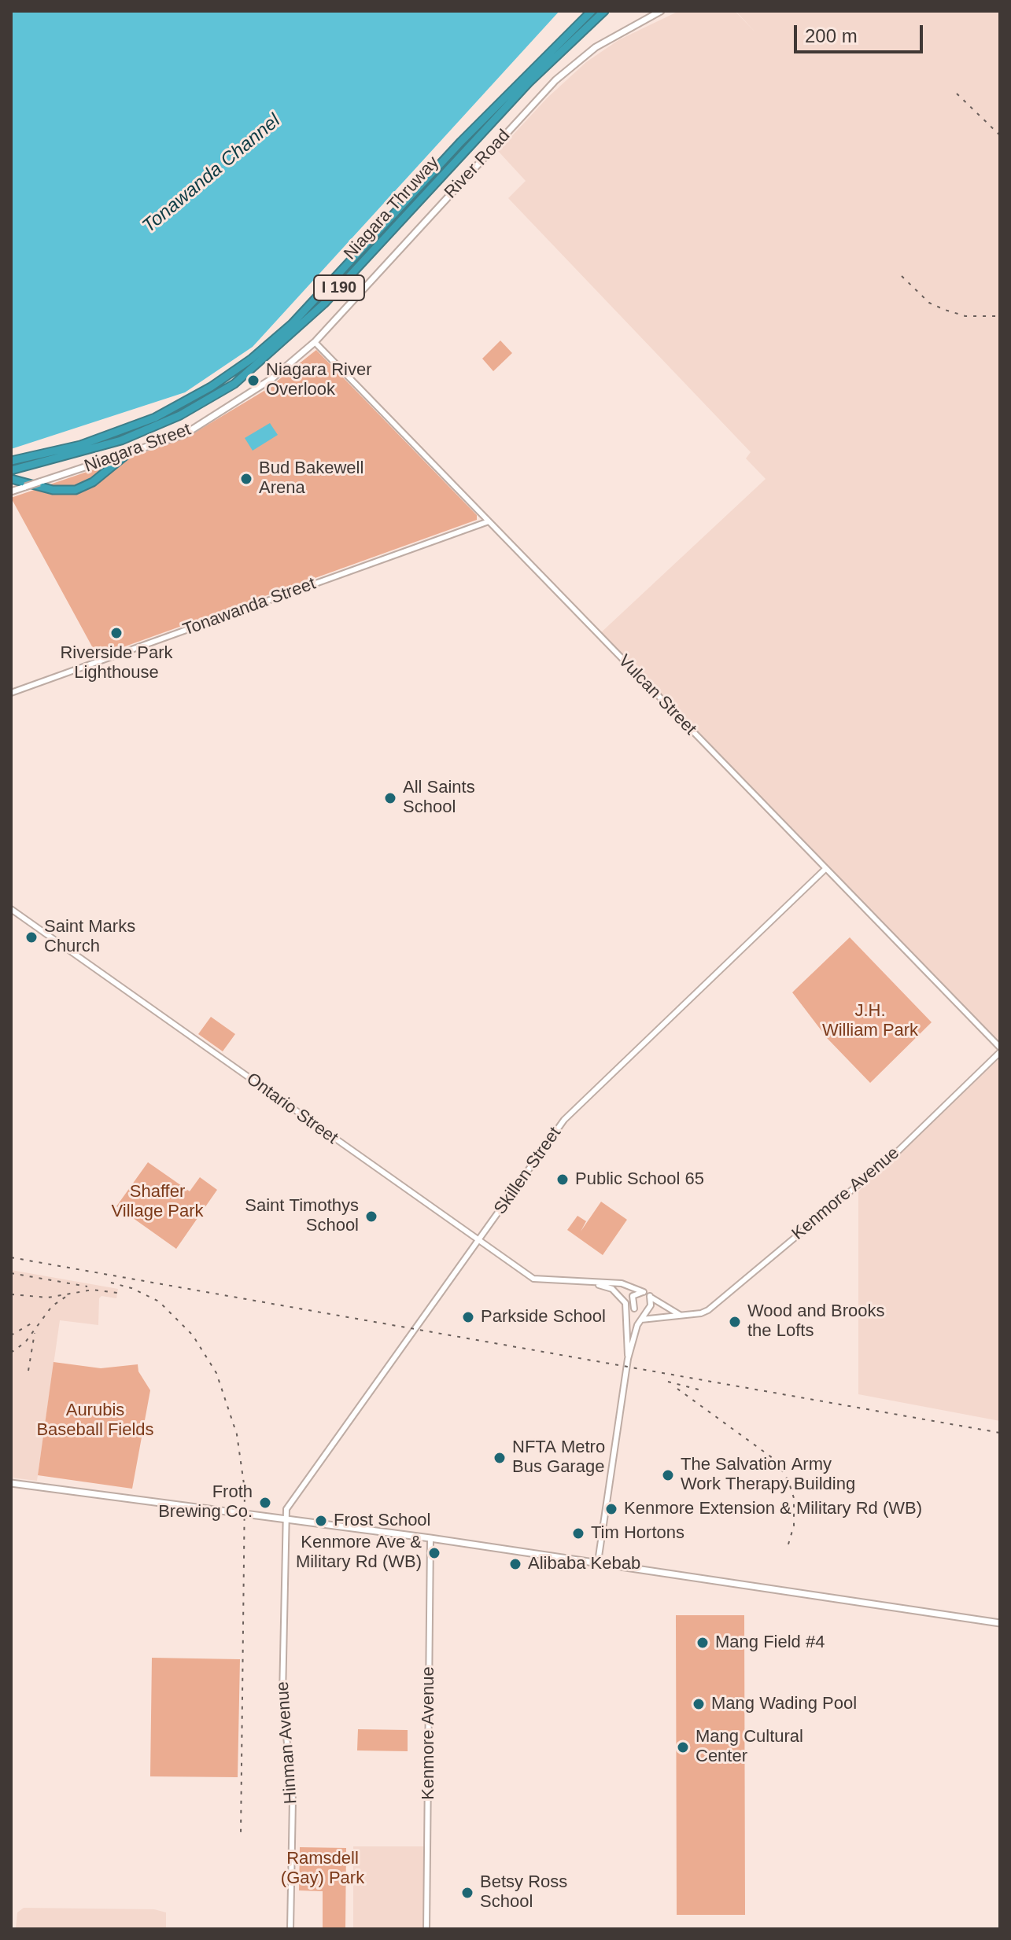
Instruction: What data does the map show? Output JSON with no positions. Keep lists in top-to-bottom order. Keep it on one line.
{"streets":{"highway":["Niagara Thruway","I 190"],"main road":["River Road","Niagara Street"],"street":["Tonawanda Street","Vulcan Street","Ontario Street","Skillen Street","Kenmore Avenue","Hinman Avenue"]},"crossings":[["River Road","Niagara Street"],["River Road","Vulcan Street"],["Niagara Street","Vulcan Street"],["Tonawanda Street","Vulcan Street"],["Vulcan Street","Skillen Street"],["Vulcan Street","Kenmore Avenue"],["Ontario Street","Skillen Street"],["Ontario Street","Kenmore Avenue"],["Skillen Street","Hinman Avenue"]],"water":["Tonawanda Channel"],"parks":["J.H. William Park","Shaffer Village Park","Aurubis Baseball Fields","Ramsdell (Gay) Park"],"places":["Niagara River Overlook","Bud Bakewell Arena","Riverside Park Lighthouse","All Saints School","Saint Marks Church","Public School 65","Saint Timothys School","Parkside School","Wood and Brooks the Lofts","NFTA Metro Bus Garage","The Salvation Army Work Therapy Building","Froth Brewing Co.","Kenmore Extension & Military Rd (WB)","Frost School","Tim Hortons","Kenmore Ave & Military Rd (WB)","Alibaba Kebab","Mang Field #4","Mang Wading Pool","Mang Cultural Center","Betsy Ross School"],"scale_bar":"200 m"}
